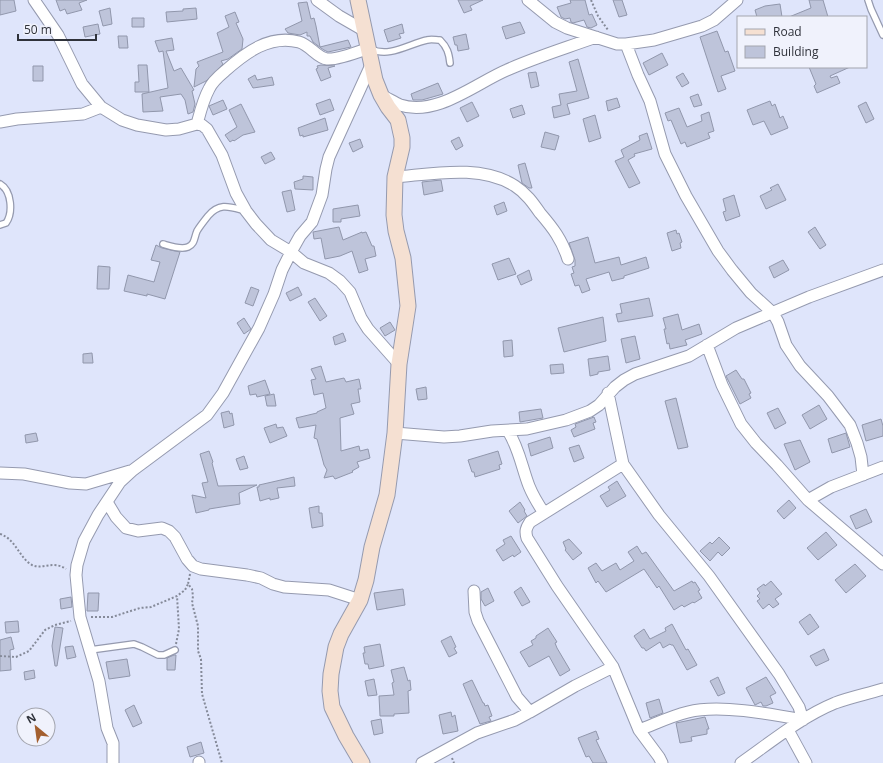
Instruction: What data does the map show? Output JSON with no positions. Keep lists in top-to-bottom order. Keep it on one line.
{"legend":["Road","Building"],"scale_bar":"50 m","north":"top left"}
